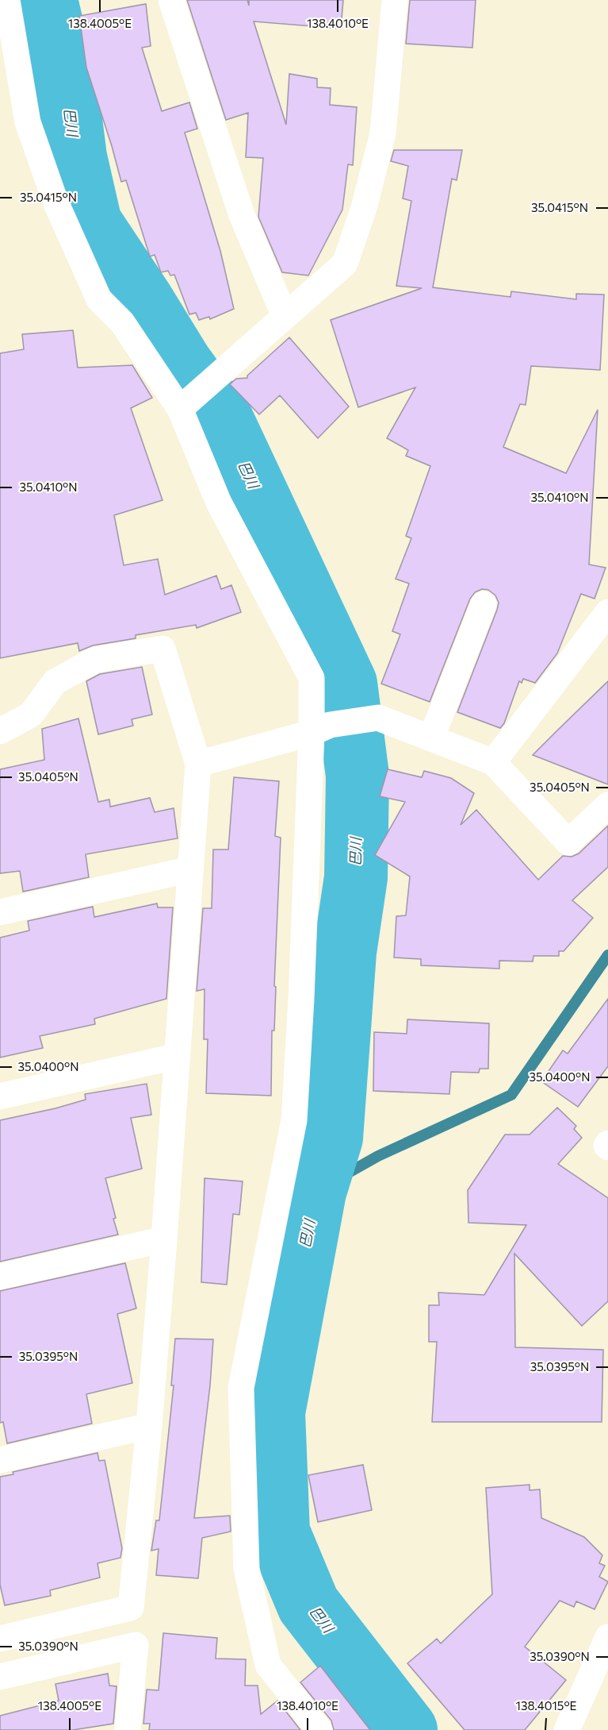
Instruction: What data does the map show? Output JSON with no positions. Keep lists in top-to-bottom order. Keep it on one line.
{"water":["巴川"],"coordinates":["138.4005°E","138.4010°E","35.0415°N","35.0410°N","35.0405°N","35.0400°N","35.0395°N","35.0390°N","138.4015°E"]}
